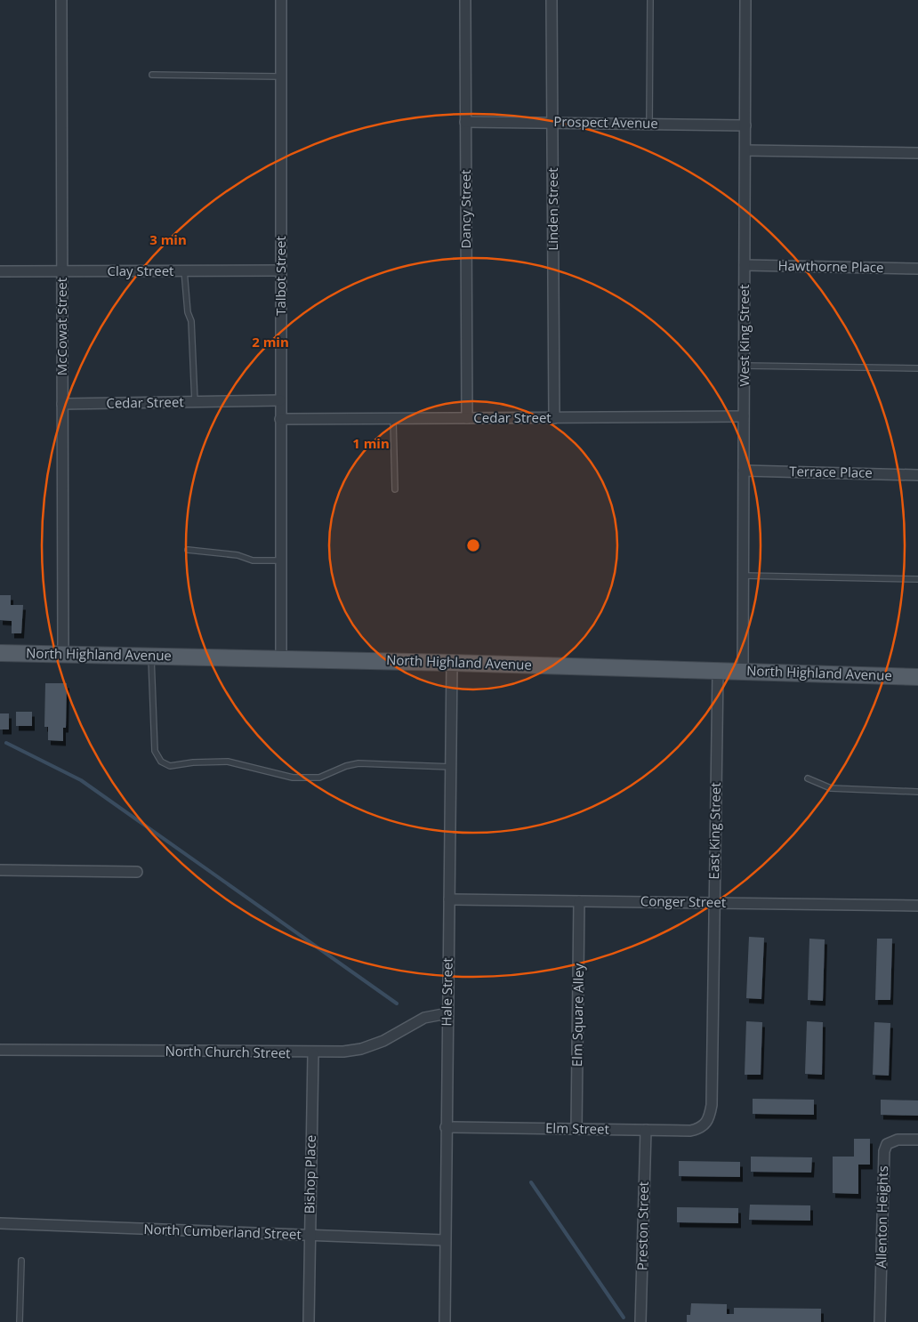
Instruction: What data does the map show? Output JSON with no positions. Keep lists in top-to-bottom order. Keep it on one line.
{"streets":{"main road":["North Highland Avenue"],"street":["Prospect Avenue","Dancy Street","Linden Street","Hawthorne Place","Clay Street","Talbot Street","McCowat Street","West King Street","Cedar Street","Terrace Place","East King Street","Conger Street","Hale Street","Elm Square Alley","North Church Street","Elm Street","Bishop Place","Allenton Heights","Preston Street","North Cumberland Street"]},"crossings":[["Prospect Avenue","Dancy Street"],["Prospect Avenue","Linden Street"],["Prospect Avenue","West King Street"],["Dancy Street","Cedar Street"],["Linden Street","Cedar Street"],["Hawthorne Place","West King Street"],["Clay Street","Talbot Street"],["Clay Street","McCowat Street"],["Talbot Street","Cedar Street"],["Talbot Street","North Highland Avenue"],["McCowat Street","Cedar Street"],["McCowat Street","North Highland Avenue"],["West King Street","Cedar Street"],["West King Street","Terrace Place"],["West King Street","North Highland Avenue"],["North Highland Avenue","East King Street"],["North Highland Avenue","Hale Street"],["East King Street","Conger Street"],["East King Street","Elm Street"],["Conger Street","Hale Street"],["Conger Street","Elm Square Alley"],["Hale Street","North Church Street"],["Hale Street","Elm Street"],["Hale Street","North Cumberland Street"],["Elm Square Alley","Elm Street"],["North Church Street","Bishop Place"],["Elm Street","Preston Street"],["Bishop Place","North Cumberland Street"]],"rings":["3 min","2 min","1 min"]}
